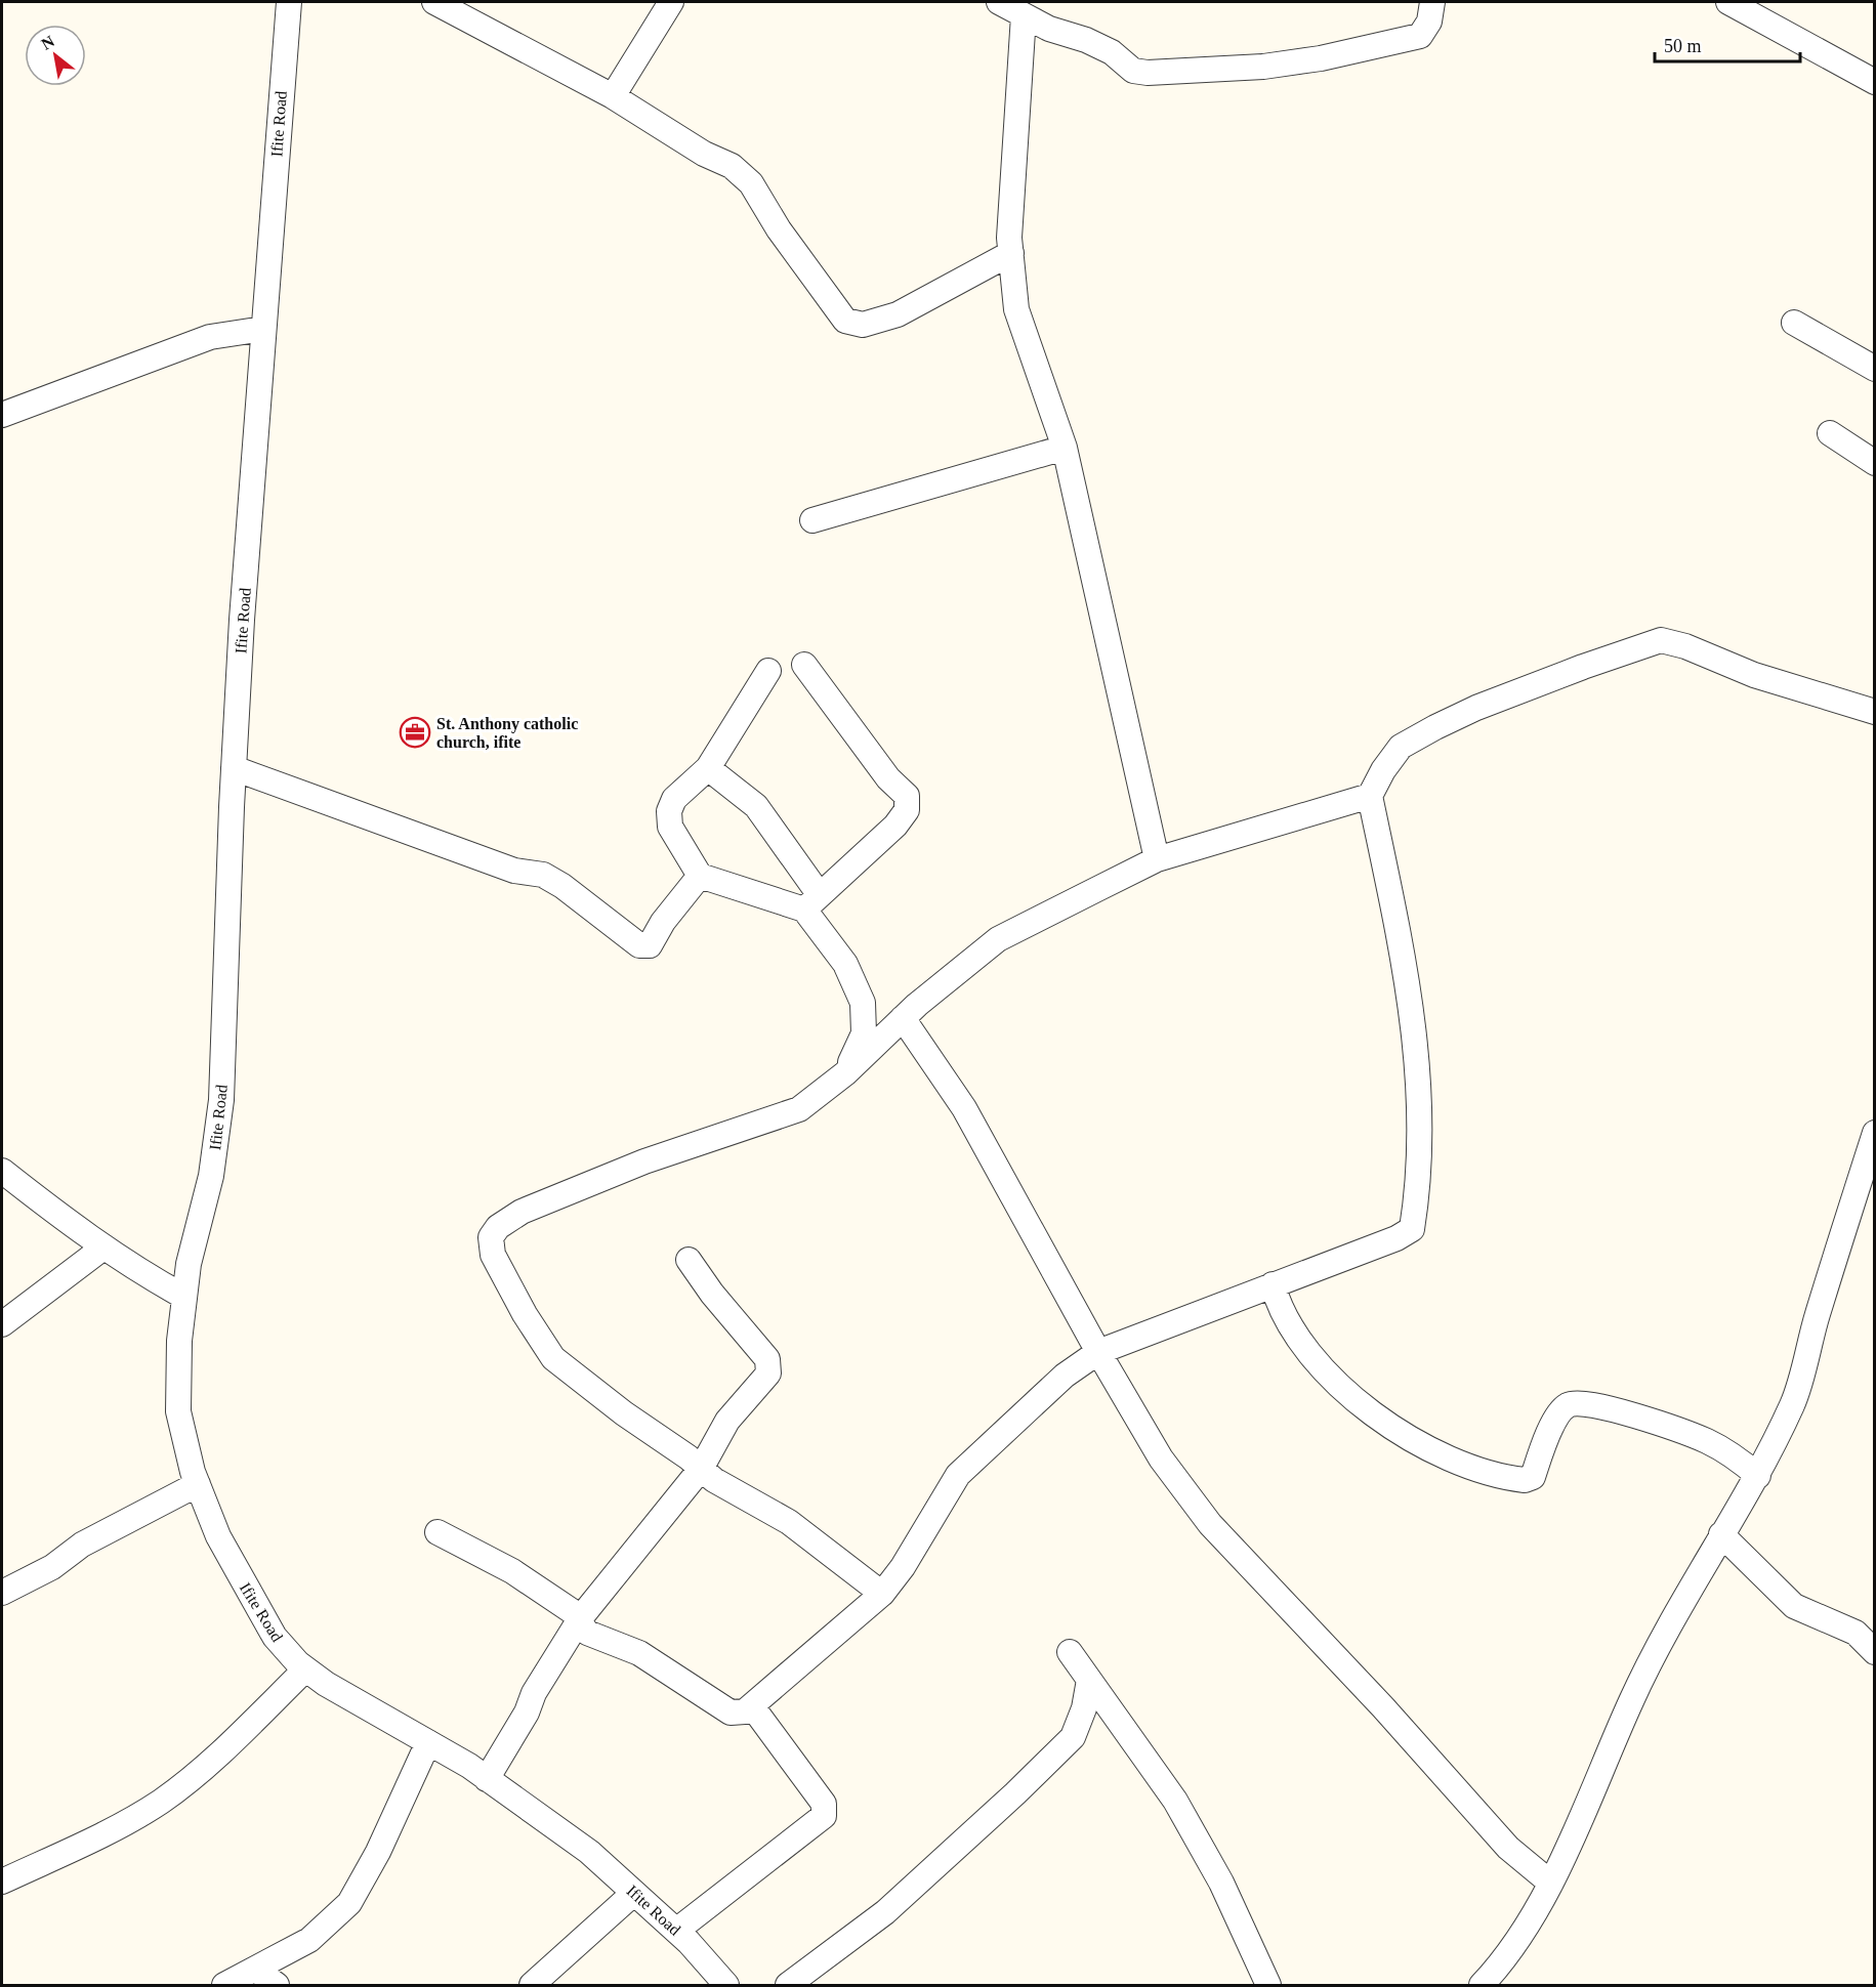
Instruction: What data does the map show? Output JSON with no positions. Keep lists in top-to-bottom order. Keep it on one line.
{"streets":{"street":["Ifite Road"]},"places":{"office":["St. Anthony catholic church, ifite"]},"scale_bar":"50 m","north":"top left"}
